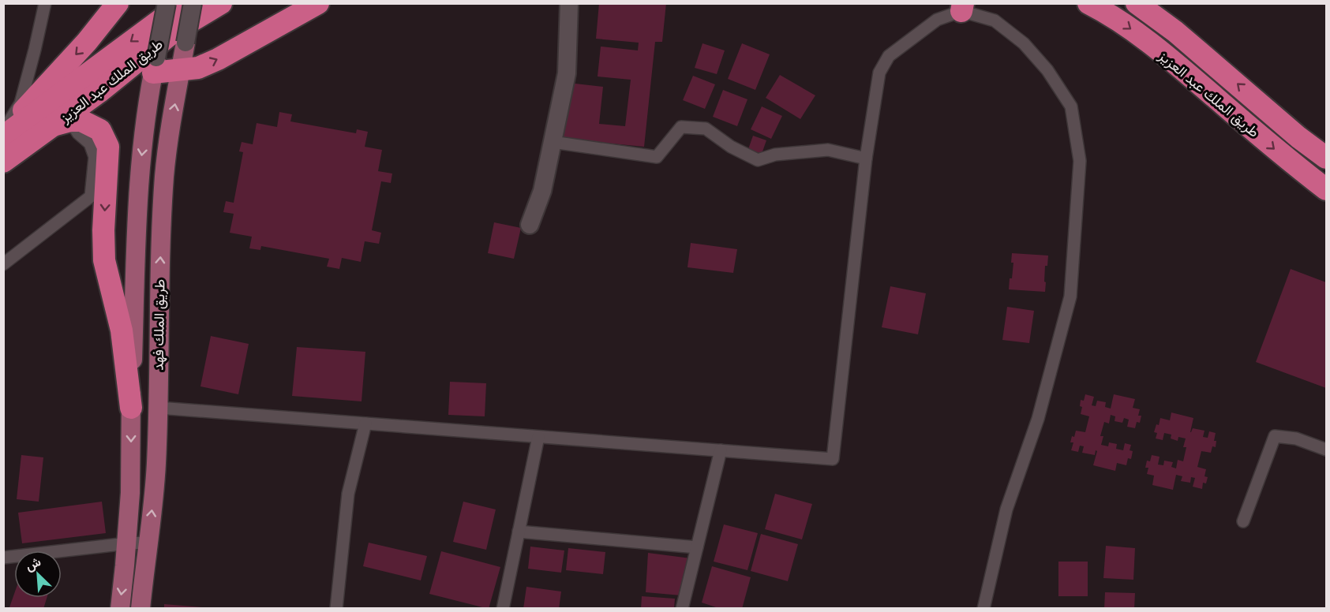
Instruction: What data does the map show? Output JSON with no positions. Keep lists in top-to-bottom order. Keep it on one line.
{"streets":{"highway":["طريق الملك عبد العزيز"],"main road":["طريق الملك فهد"]},"north":"top left"}
